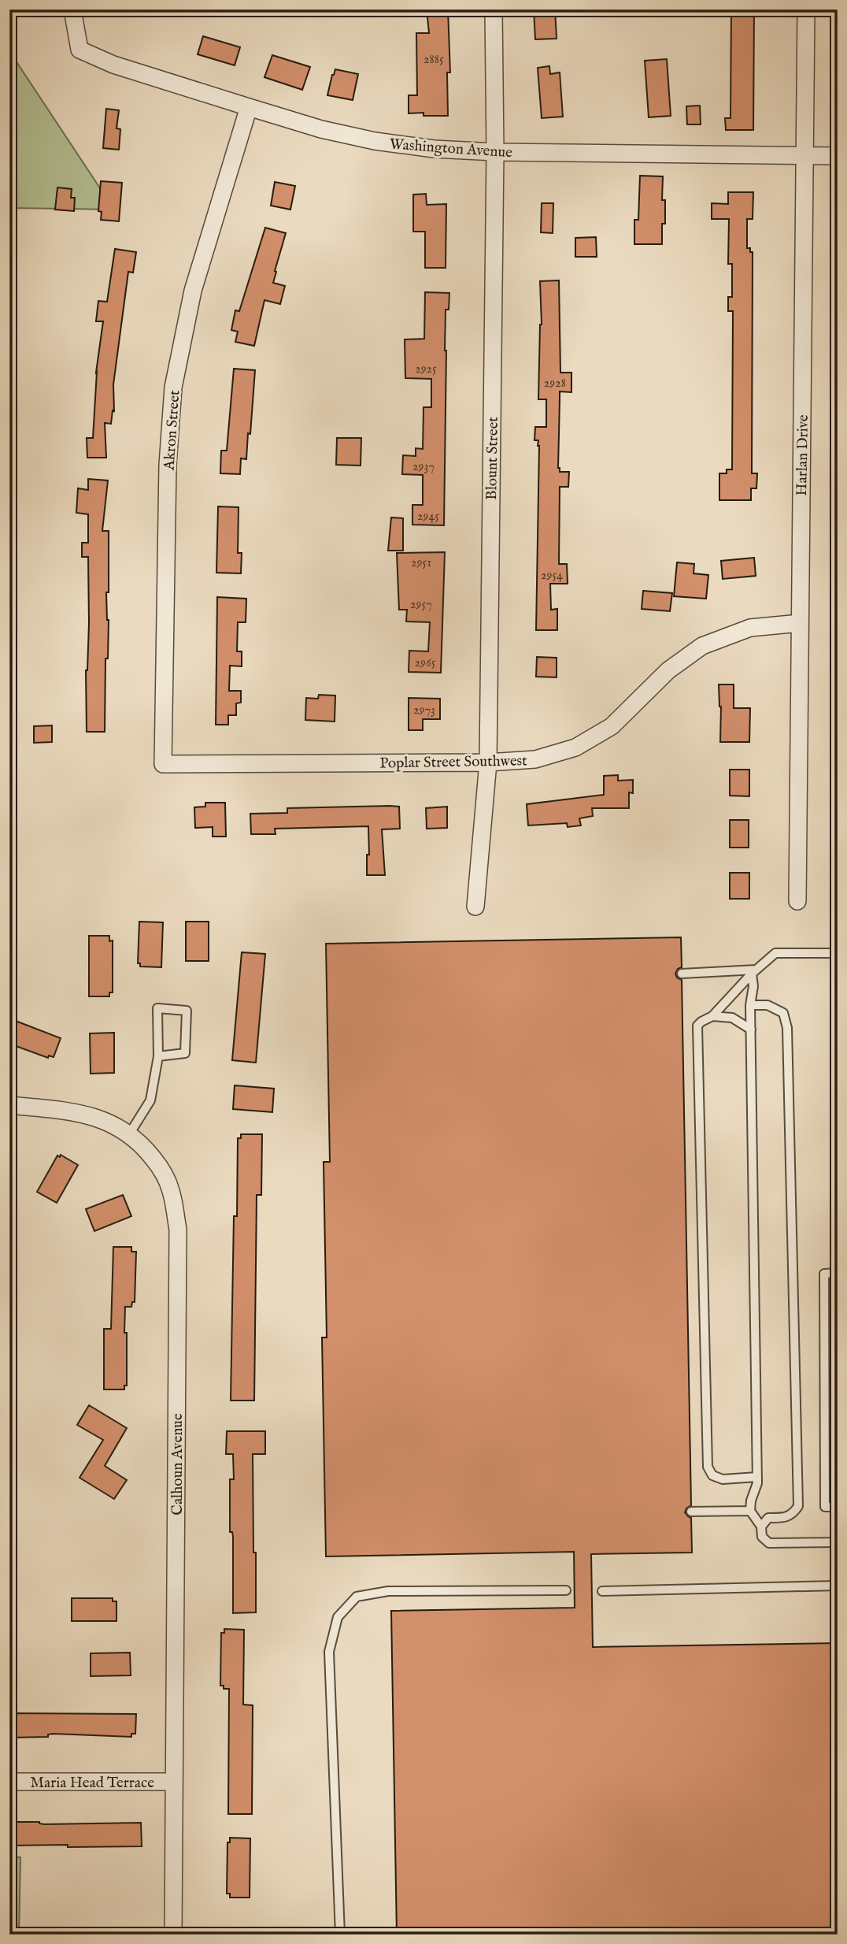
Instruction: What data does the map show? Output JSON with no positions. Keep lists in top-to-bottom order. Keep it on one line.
{"streets":{"street":["Washington Avenue","Akron Street","Harlan Drive","Blount Street","Poplar Street Southwest","Calhoun Avenue","Maria Head Terrace"]},"crossings":[["Washington Avenue","Akron Street"],["Washington Avenue","Harlan Drive"],["Washington Avenue","Blount Street"],["Akron Street","Poplar Street Southwest"],["Harlan Drive","Poplar Street Southwest"],["Blount Street","Poplar Street Southwest"],["Calhoun Avenue","Maria Head Terrace"]],"house_numbers":["2885","2925","2928","2937","2945","2951","2954","2957","2965","2973"]}
